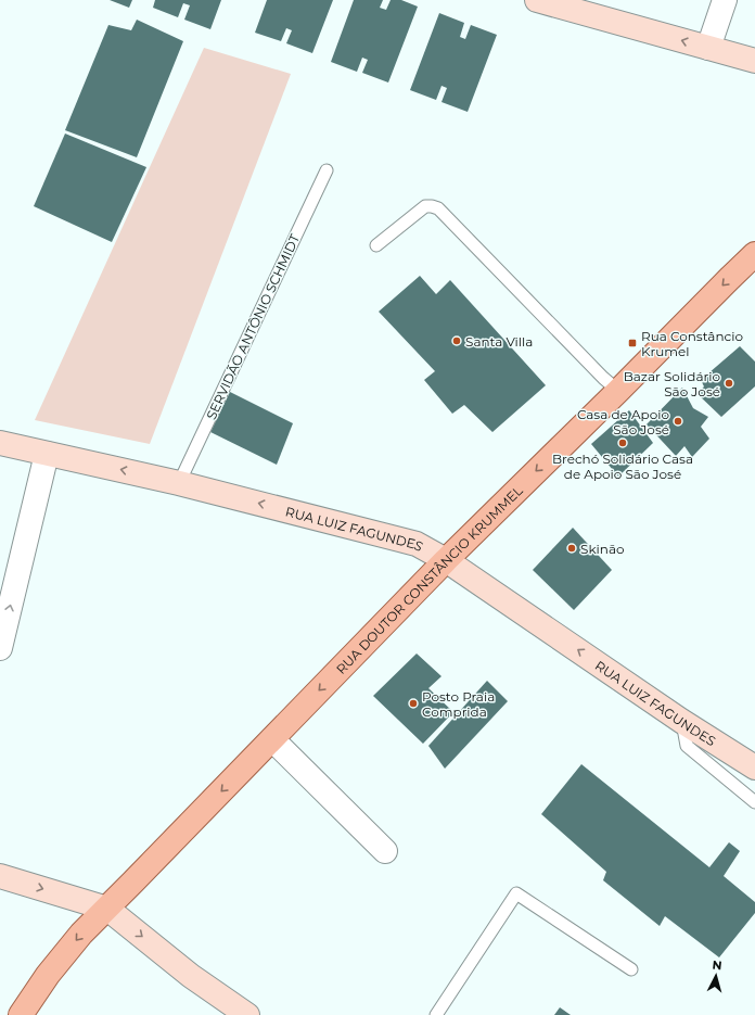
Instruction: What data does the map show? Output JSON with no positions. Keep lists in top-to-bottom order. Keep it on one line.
{"streets":{"main road":["RUA LUIZ FAGUNDES","RUA DOUTOR CONSTÂNCIO KRUMMEL"],"lane":["SERVIDÃO ANTÔNIO SCHMIDT"]},"crossings":[["SERVIDÃO ANTÔNIO SCHMIDT","RUA LUIZ FAGUNDES"],["RUA LUIZ FAGUNDES","RUA DOUTOR CONSTÂNCIO KRUMMEL"]],"one_way":["RUA LUIZ FAGUNDES","RUA DOUTOR CONSTÂNCIO KRUMMEL"],"places":{"other":["Santa Villa","Bazar Solidário São José","Casa de Apoio São José","Brechó Solidário Casa de Apoio São José","Skinão","Posto Praia Comprida"],"transit":["Rua Constâncio Krumel"]},"north":"top"}
